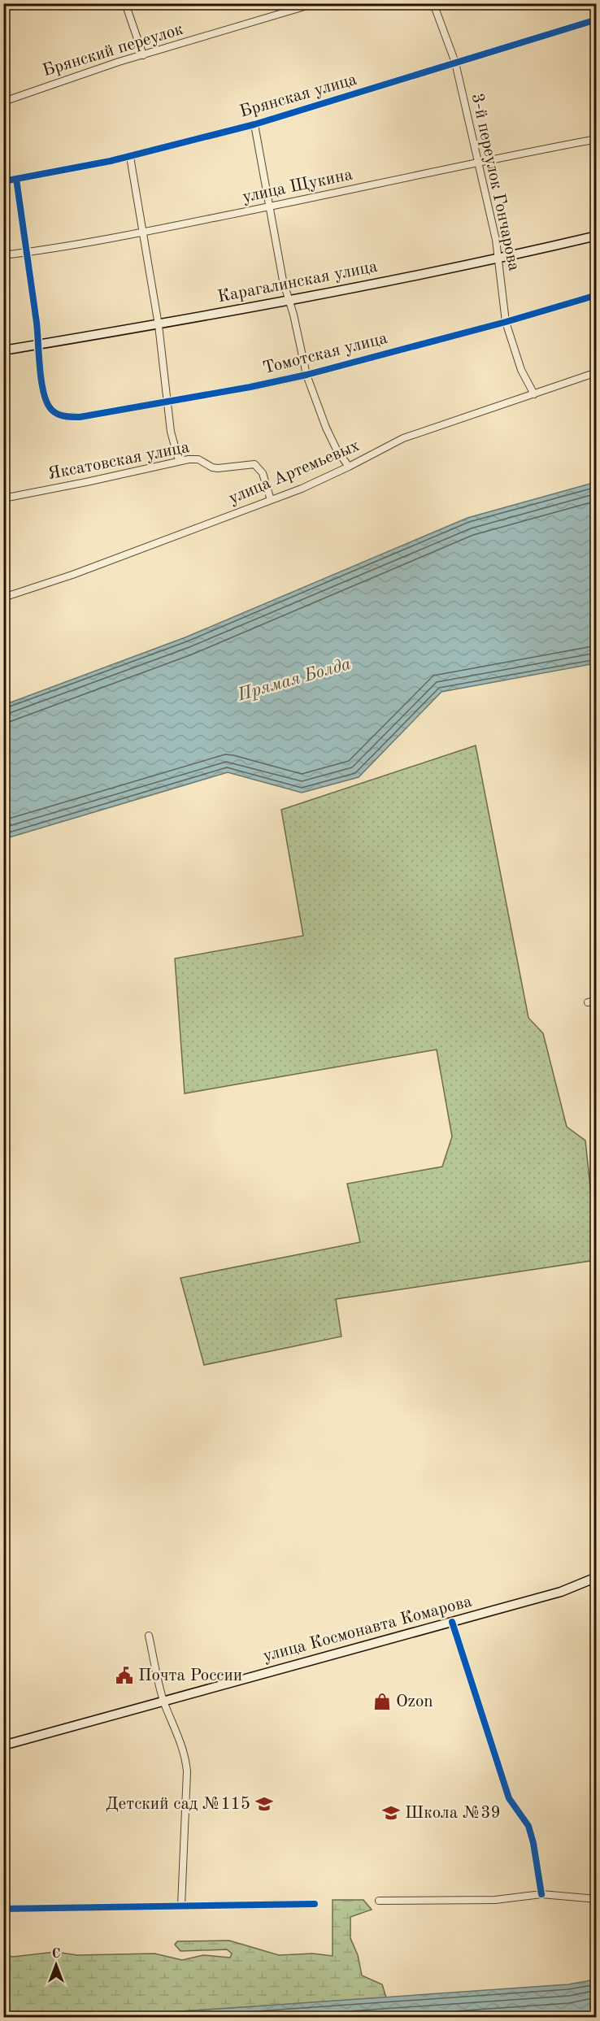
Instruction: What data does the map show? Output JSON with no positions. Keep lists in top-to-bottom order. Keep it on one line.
{"streets":{"main road":["Карагалинская улица","улица Космонавта Комарова"],"street":["Брянский переулок","Брянская улица","3-й переулок Гончарова","улица Щукина","Томотская улица","Яксатовская улица","улица Артемьевых"]},"crossings":[["Брянская улица","3-й переулок Гончарова"],["3-й переулок Гончарова","улица Щукина"],["3-й переулок Гончарова","Карагалинская улица"],["3-й переулок Гончарова","Томотская улица"],["3-й переулок Гончарова","улица Артемьевых"],["Карагалинская улица","Томотская улица"],["Яксатовская улица","улица Артемьевых"]],"water":["Прямая Болда"],"places":{"public building":["Почта России"],"shop":["Ozon"],"school or university":["Детский сад №115","Школа №39"]},"north":"top"}
